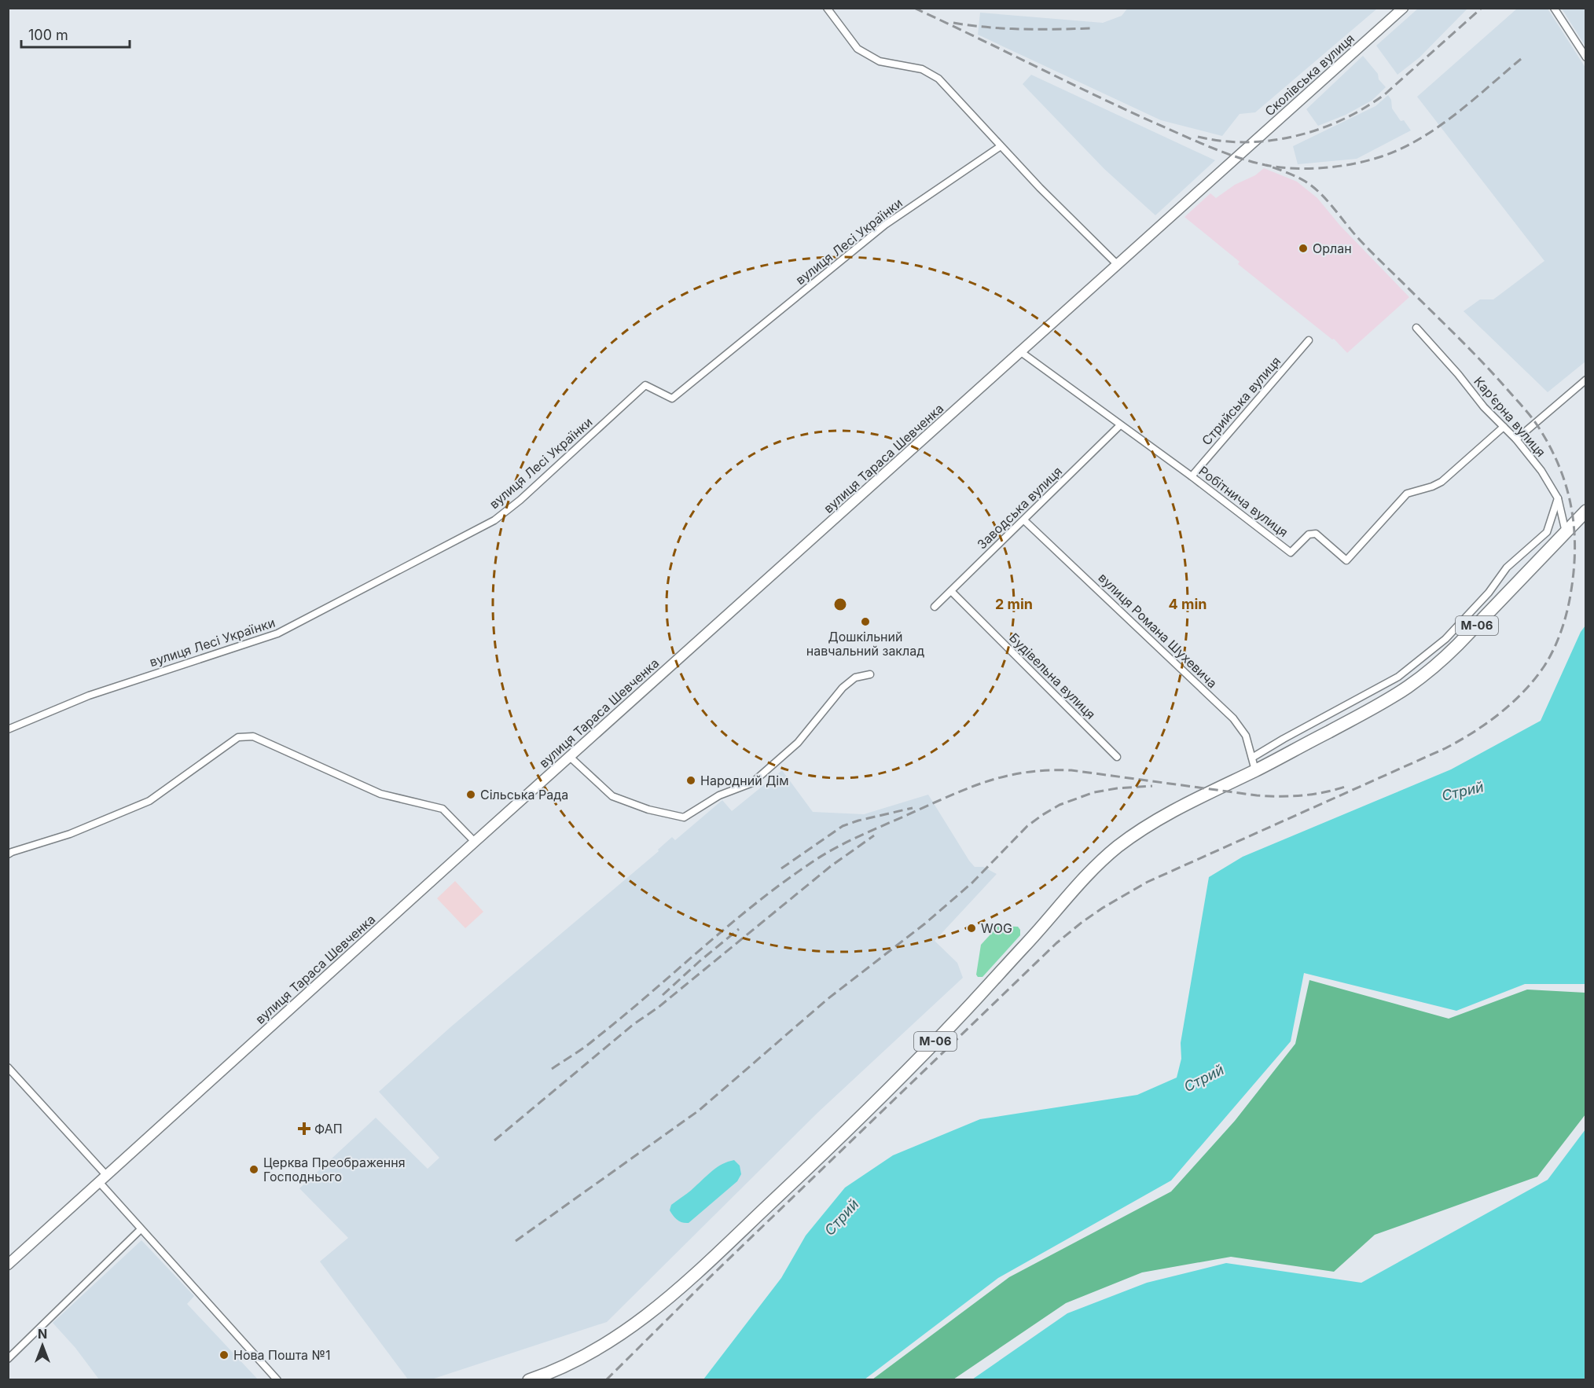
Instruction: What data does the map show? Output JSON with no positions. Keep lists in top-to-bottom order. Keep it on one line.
{"streets":{"highway":["М-06"],"street":["Сколівська вулиця","вулиця Лесі Українки","Стрийська вулиця","Карʼєрна вулиця","вулиця Тараса Шевченка","Робітнича вулиця","Заводська вулиця","вулиця Романа Шухевича","Будівельна вулиця"]},"crossings":[["Сколівська вулиця","вулиця Тараса Шевченка"],["Стрийська вулиця","Робітнича вулиця"],["Карʼєрна вулиця","Робітнича вулиця"],["Карʼєрна вулиця","М-06"],["вулиця Тараса Шевченка","Робітнича вулиця"],["Робітнича вулиця","Заводська вулиця"],["Заводська вулиця","вулиця Романа Шухевича"],["Заводська вулиця","Будівельна вулиця"],["М-06","вулиця Романа Шухевича"]],"water":["Стрий"],"places":{"other":["Орлан","Дошкільний навчальний заклад","Народний Дім","Сільська Рада","WOG","Церква Преображення Господнього","Нова Пошта №1"],"health":["ФАП"]},"scale_bar":"100 m","north":"top","rings":["2 min","4 min"]}
